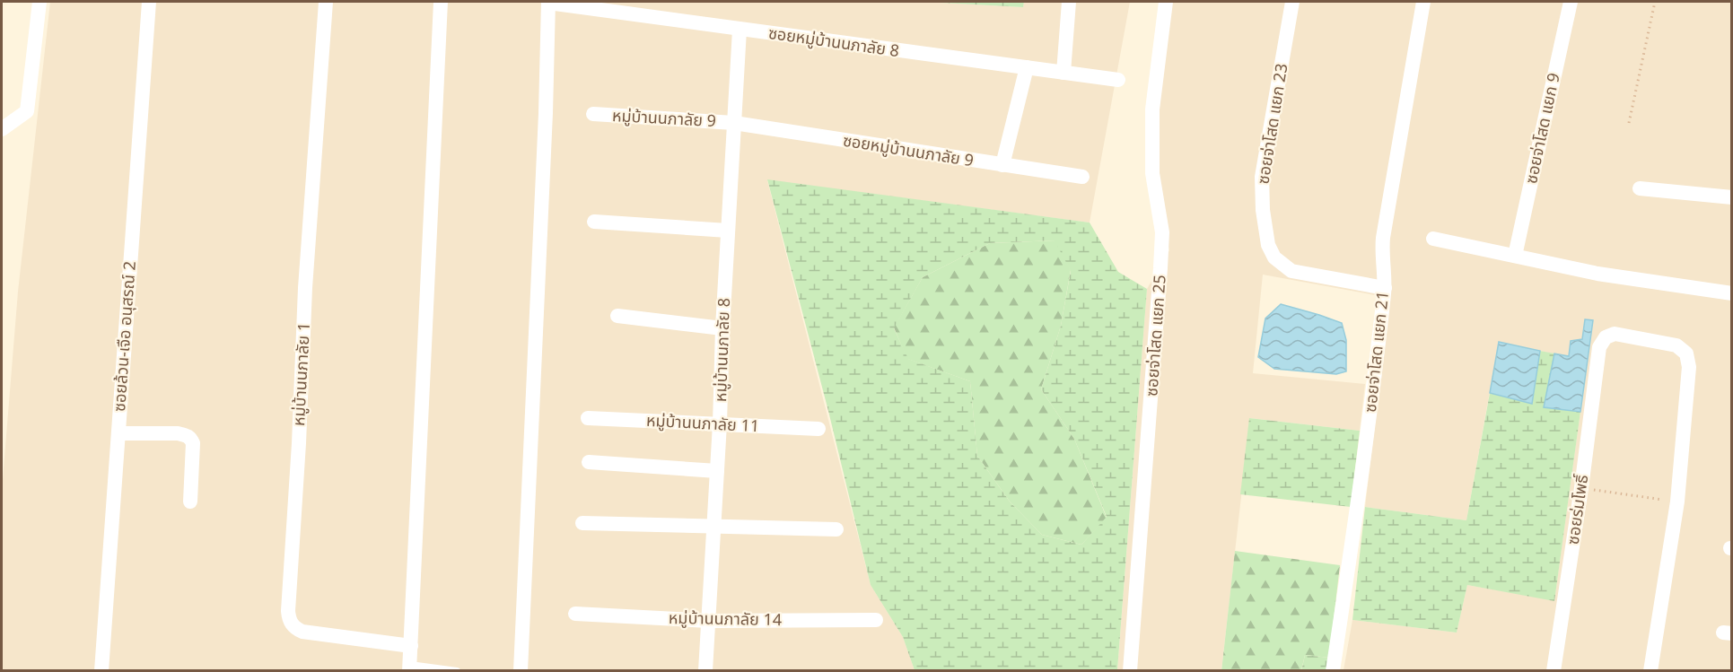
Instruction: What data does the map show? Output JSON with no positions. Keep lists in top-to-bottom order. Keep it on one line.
{"streets":{"street":["ซอยหมู่บ้านนภาลัย 8","หมู่บ้านนภาลัย 9","ซอยจ่าโสด แยก 23","ซอยจ่าโสด แยก 9","ซอยหมู่บ้านนภาลัย 9","ซอยจ่าโสด แยก 25","ซอยล้วน-เจือ อนุสรณ์ 2","หมู่บ้านนภาลัย 8","ซอยจ่าโสด แยก 21","หมู่บ้านนภาลัย 1","หมู่บ้านนภาลัย 11","ซอยร่มโพธิ์","หมู่บ้านนภาลัย 14"]},"crossings":[["ซอยหมู่บ้านนภาลัย 8","หมู่บ้านนภาลัย 8"],["หมู่บ้านนภาลัย 9","ซอยหมู่บ้านนภาลัย 9"],["หมู่บ้านนภาลัย 9","หมู่บ้านนภาลัย 8"],["ซอยจ่าโสด แยก 23","ซอยจ่าโสด แยก 21"],["ซอยหมู่บ้านนภาลัย 9","หมู่บ้านนภาลัย 8"],["หมู่บ้านนภาลัย 8","หมู่บ้านนภาลัย 11"],["หมู่บ้านนภาลัย 8","หมู่บ้านนภาลัย 14"]]}
